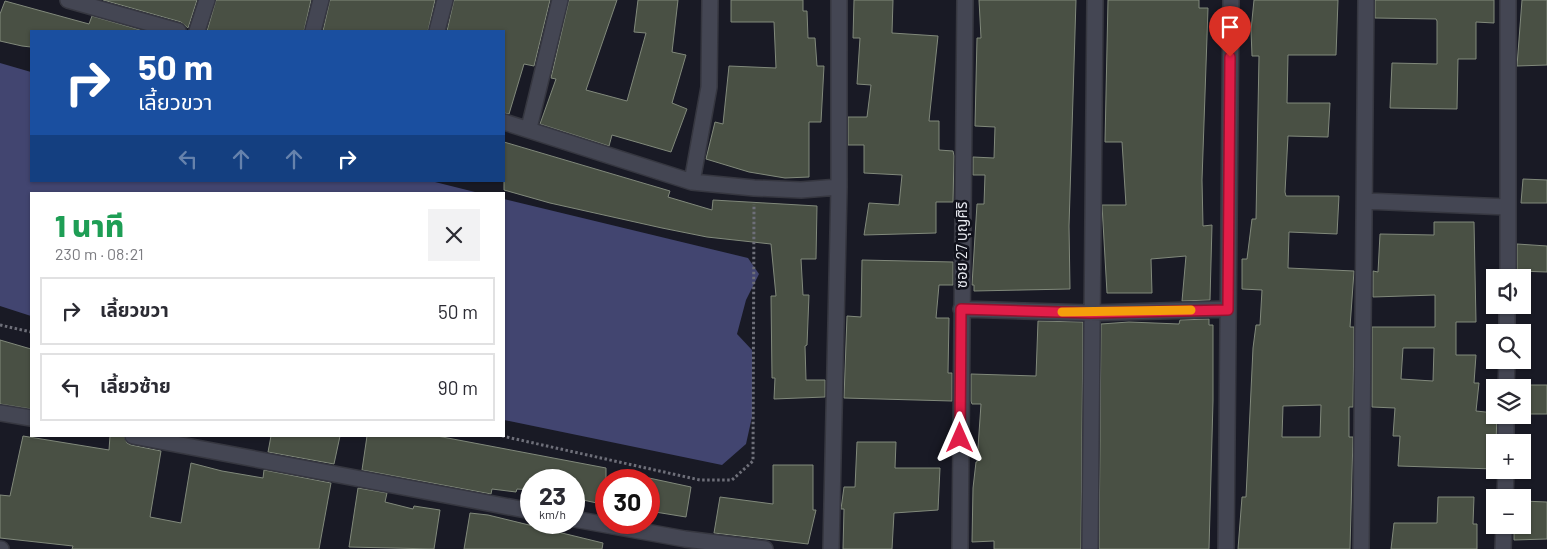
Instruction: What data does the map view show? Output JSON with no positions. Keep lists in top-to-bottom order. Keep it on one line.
{"streets":{"street":["ซอย 27 บุญศิริ"]},"page":{"turn":["50 m","เลี้ยวขวา"],"heading":["1 นาที","230 m · 08:21"],"map_buttons":["+","−"],"list":[{"name":"เลี้ยวขวา","value":"50 m"},{"name":"เลี้ยวซ้าย","value":"90 m"}],"speed":"23 km/h","limit":"30"}}
